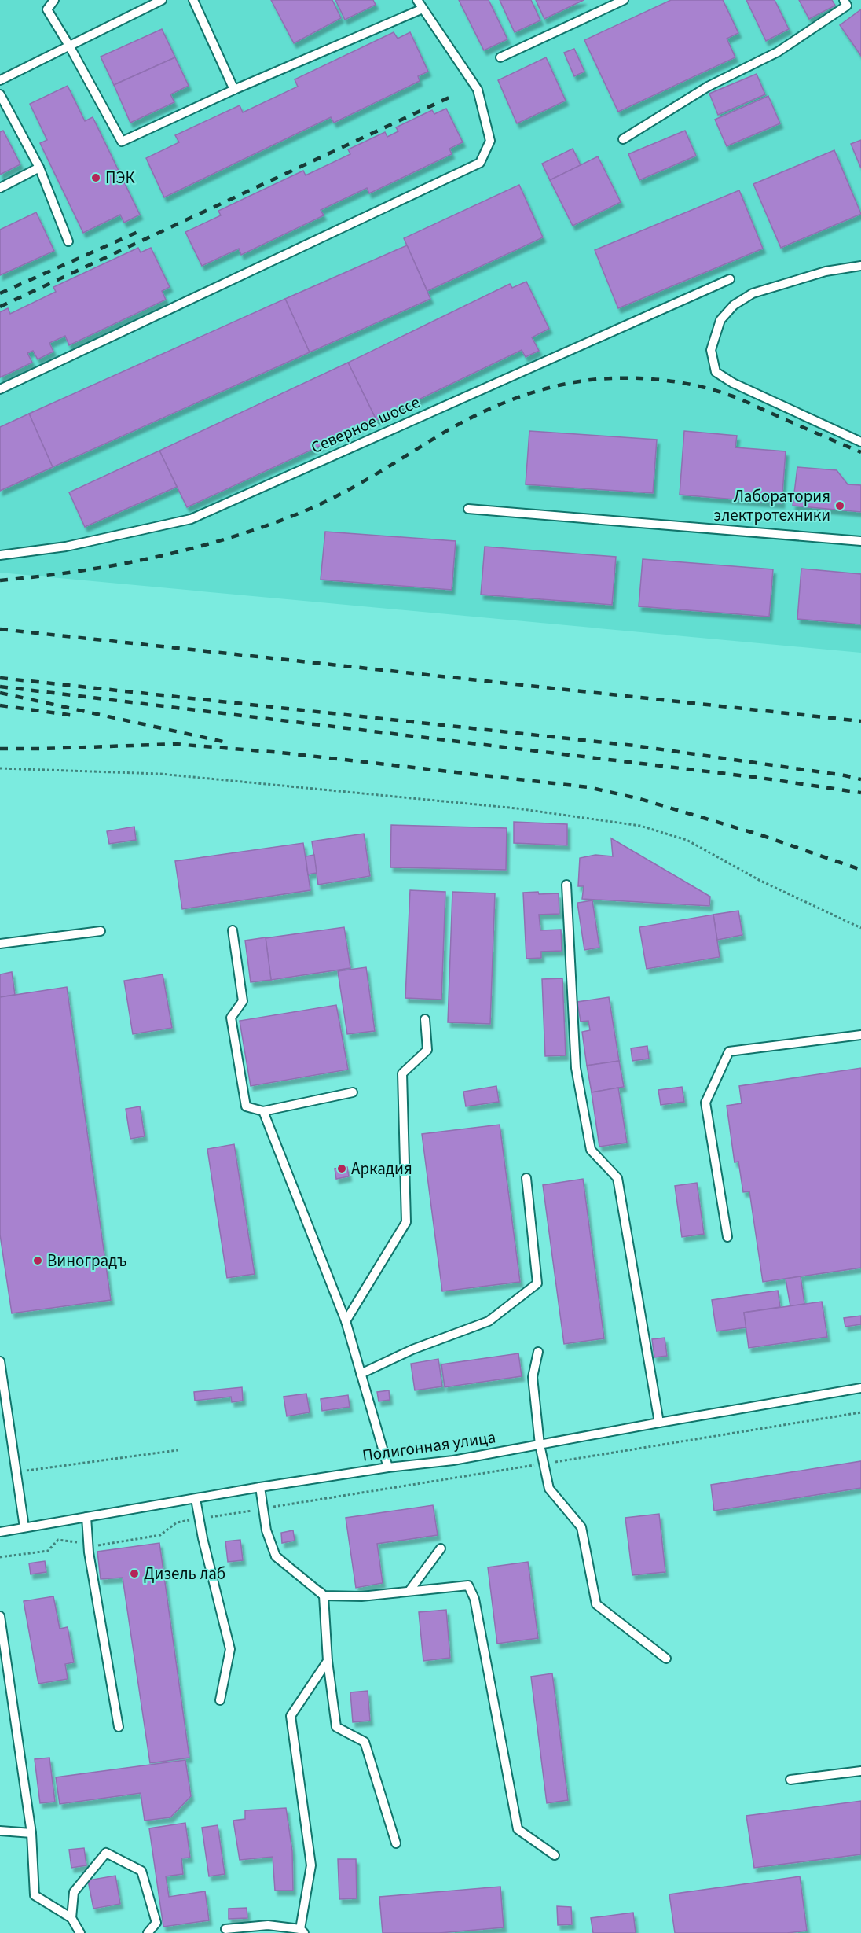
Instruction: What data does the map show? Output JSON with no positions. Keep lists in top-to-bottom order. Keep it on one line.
{"streets":{"lane":["Северное шоссе","Полигонная улица"]},"places":["ПЭК","Лаборатория электротехники","Аркадия","Виноградъ","Дизель лаб"]}
